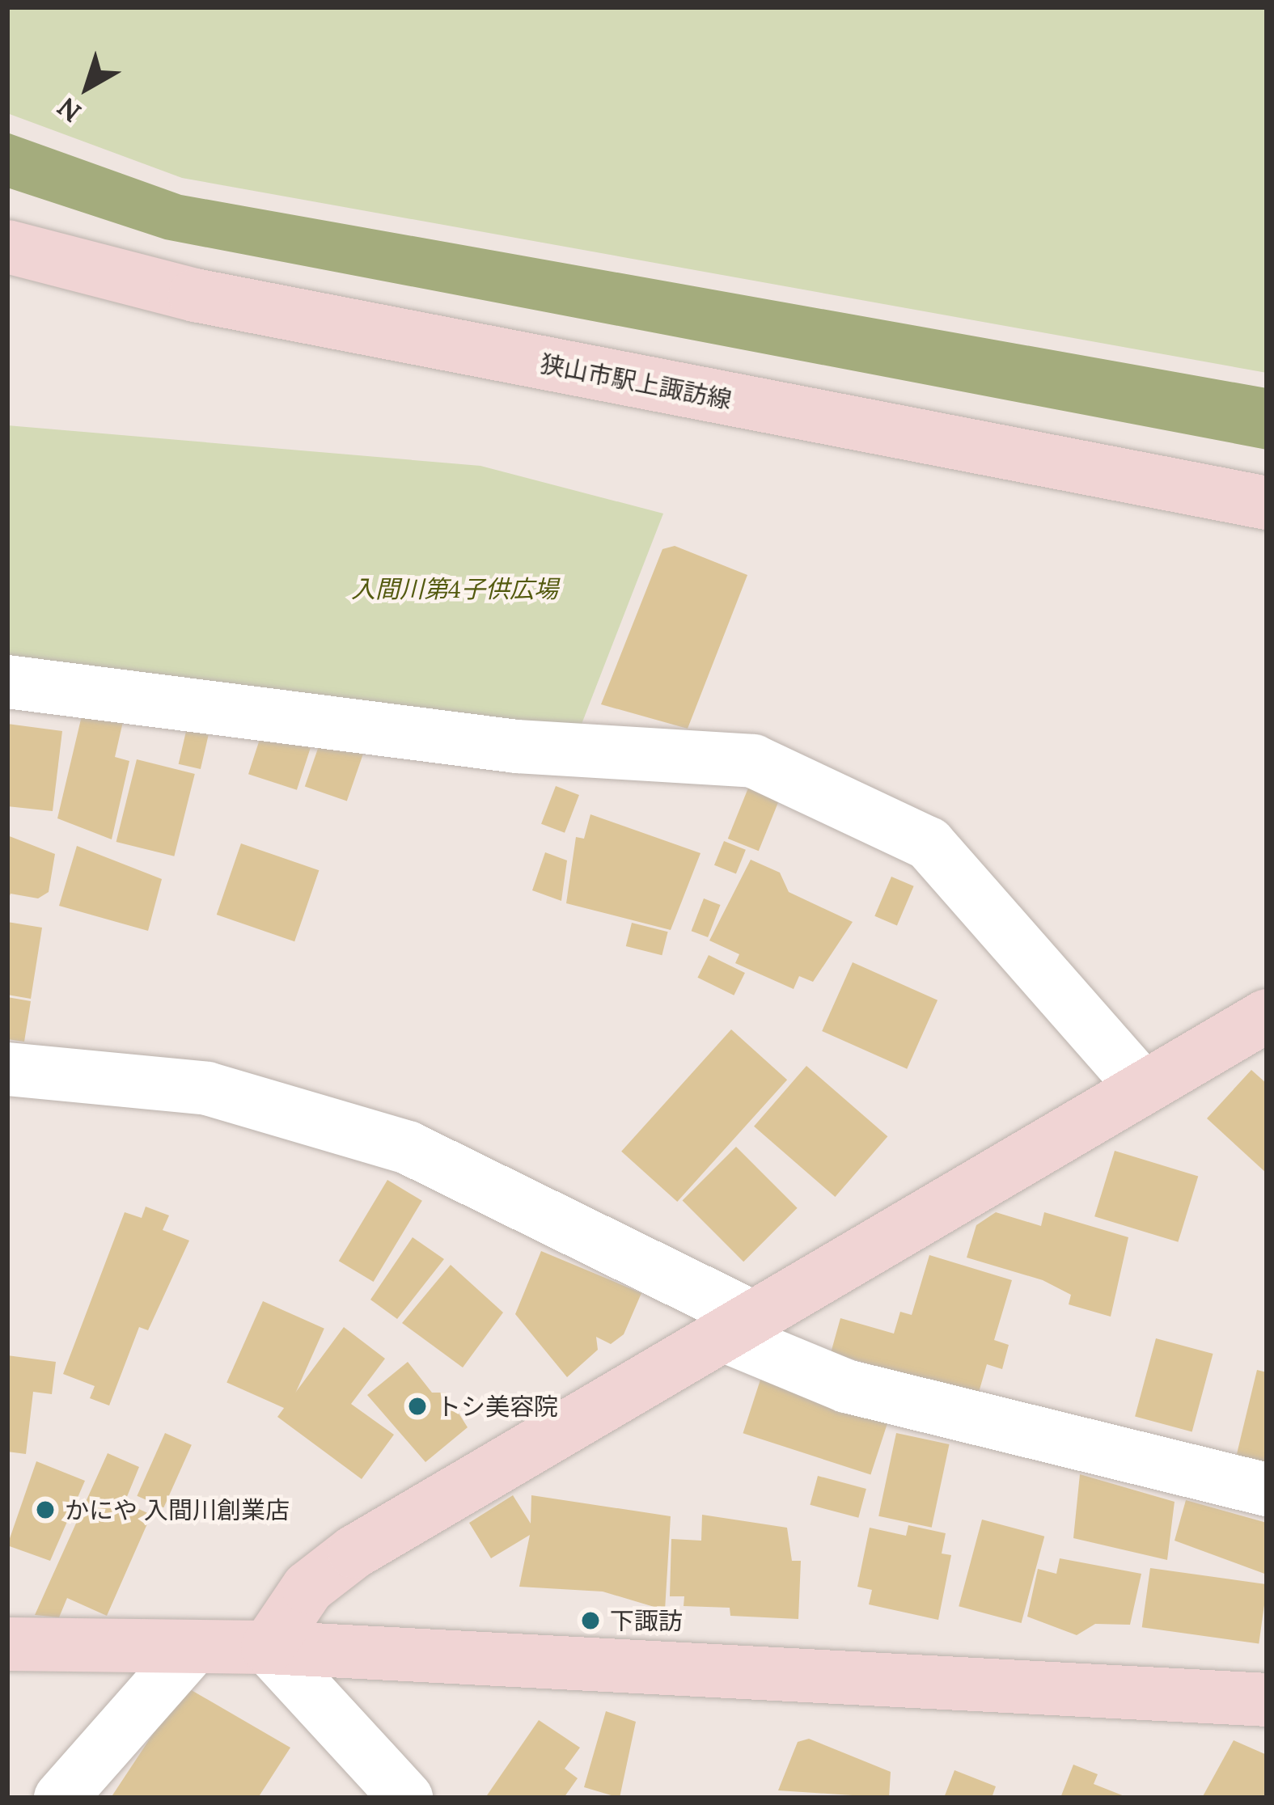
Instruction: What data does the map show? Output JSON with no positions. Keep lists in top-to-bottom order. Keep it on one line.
{"streets":{"street":["狭山市駅上諏訪線"]},"parks":["入間川第4子供広場"],"places":["トシ美容院","かにや 入間川創業店","下諏訪"],"north":"bottom left"}
